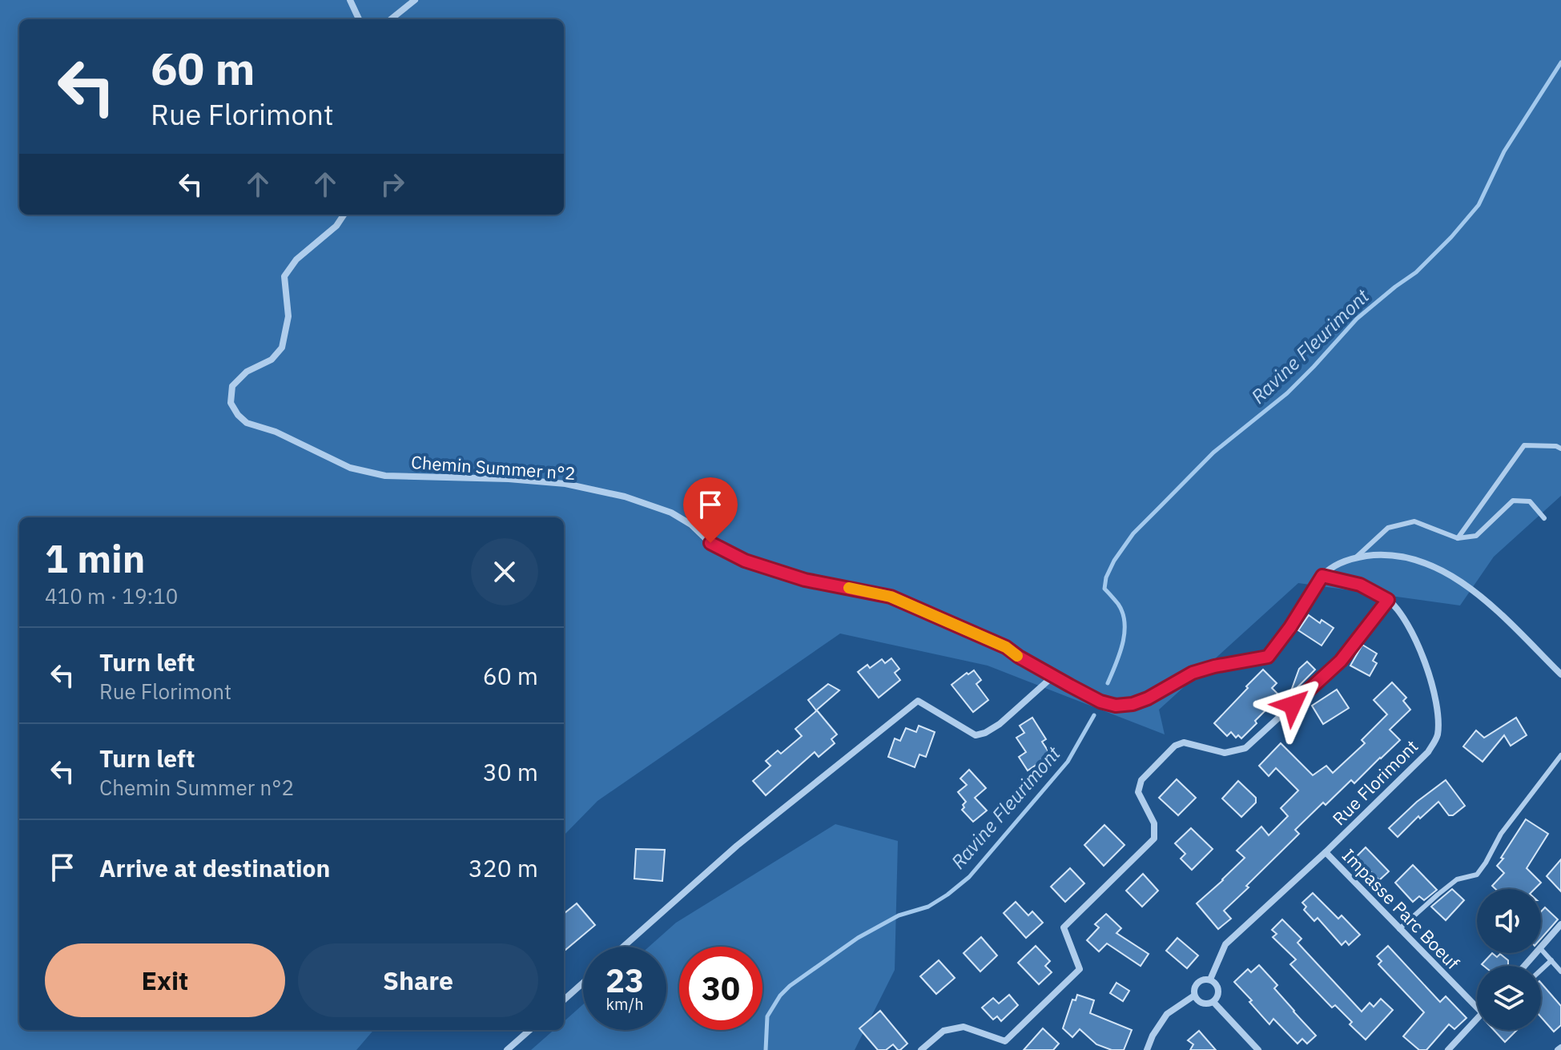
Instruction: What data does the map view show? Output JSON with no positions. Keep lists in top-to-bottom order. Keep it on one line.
{"streets":{"street":["Chemin Summer n°2","Rue Florimont","Impasse Parc Boeuf"]},"crossings":[["Chemin Summer n°2","Rue Florimont"],["Rue Florimont","Impasse Parc Boeuf"]],"water":["Ravine Fleurimont"],"page":{"turn":["60 m","Rue Florimont"],"heading":["1 min","410 m · 19:10"],"list":[{"name":"Turn left","note":"Rue Florimont","value":"60 m"},{"name":"Turn left","note":"Chemin Summer n°2","value":"30 m"},{"name":"Arrive at destination","value":"320 m"}],"buttons":["Exit","Share"],"speed":"23 km/h","limit":"30"}}
